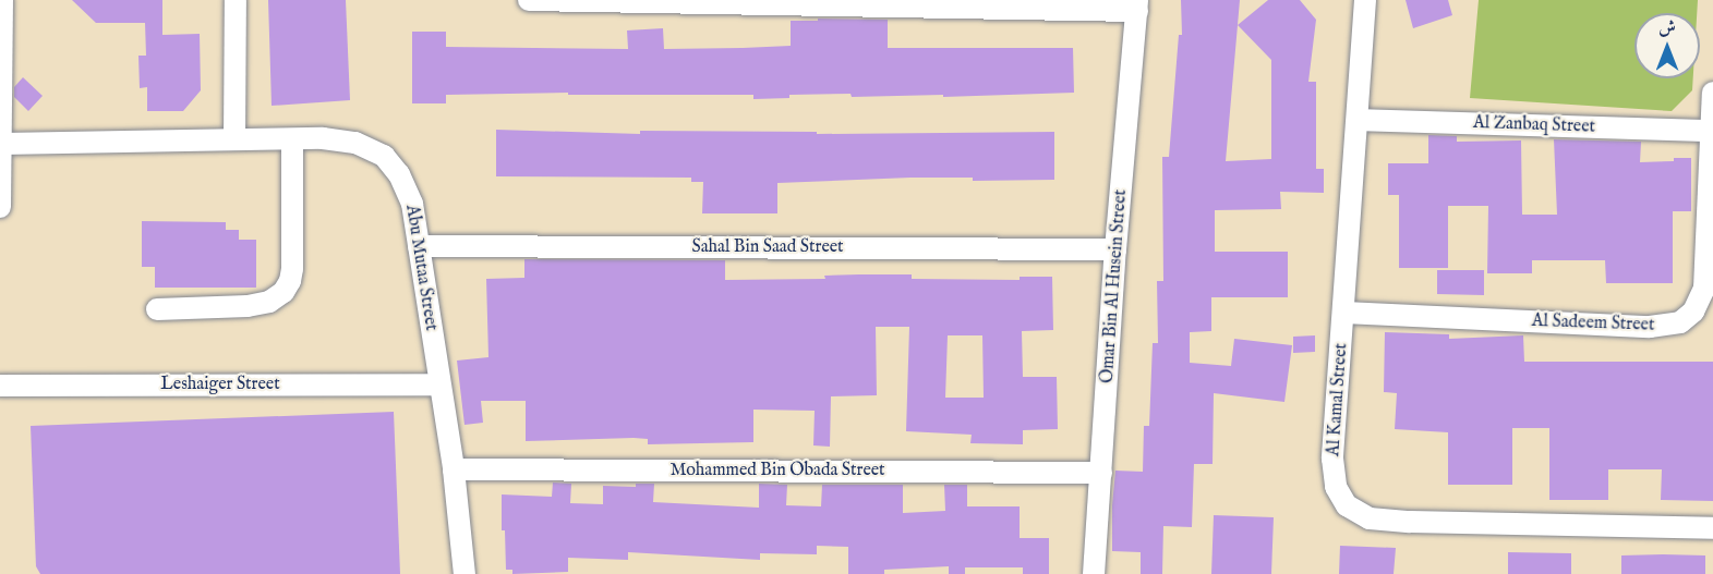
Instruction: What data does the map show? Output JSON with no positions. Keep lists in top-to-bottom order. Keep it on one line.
{"streets":{"street":["Al Zanbaq Street","Sahal Bin Saad Street","Abu Mutaa Street","Omar Bin Al Husein Street","Al Sadeem Street","Leshaiger Street","Al Kamal Street","Mohammed Bin Obada Street"]},"crossings":[["Al Zanbaq Street","Al Sadeem Street"],["Al Zanbaq Street","Al Kamal Street"],["Sahal Bin Saad Street","Abu Mutaa Street"],["Sahal Bin Saad Street","Omar Bin Al Husein Street"],["Abu Mutaa Street","Leshaiger Street"],["Abu Mutaa Street","Mohammed Bin Obada Street"],["Omar Bin Al Husein Street","Mohammed Bin Obada Street"],["Al Sadeem Street","Al Kamal Street"]],"north":"top"}
